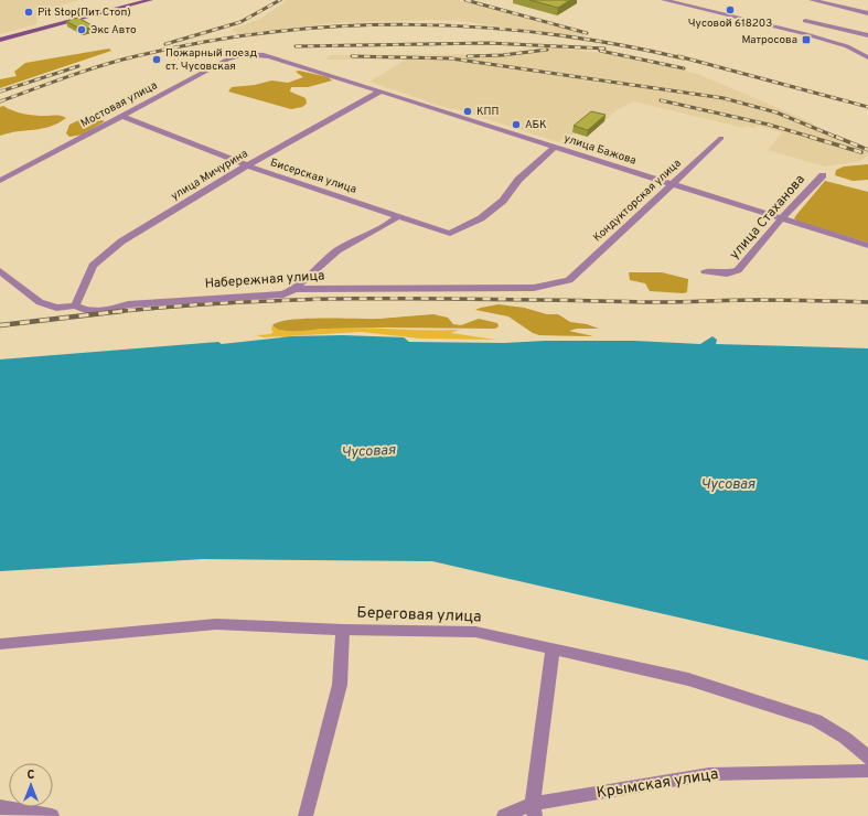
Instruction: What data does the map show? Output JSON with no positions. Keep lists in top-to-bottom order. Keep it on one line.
{"streets":{"street":["Мостовая улица","улица Бажова","улица Мичурина","Бисерская улица","Кондукторская улица","улица Стаханова","Набережная улица","Береговая улица","Крымская улица"]},"crossings":[["Мостовая улица","улица Бажова"],["Мостовая улица","Бисерская улица"],["улица Бажова","улица Мичурина"],["улица Бажова","Бисерская улица"],["улица Бажова","Кондукторская улица"],["улица Бажова","улица Стаханова"],["улица Мичурина","Бисерская улица"],["улица Мичурина","Набережная улица"],["Кондукторская улица","Набережная улица"]],"water":["Чусовая"],"places":{"other":["Чусовой 618203","Pit Stop(Пит Стоп)","Экс Авто","Пожарный поезд ст. Чусовская","КПП","АБК"],"transit":["Матросова"]},"north":"top"}
